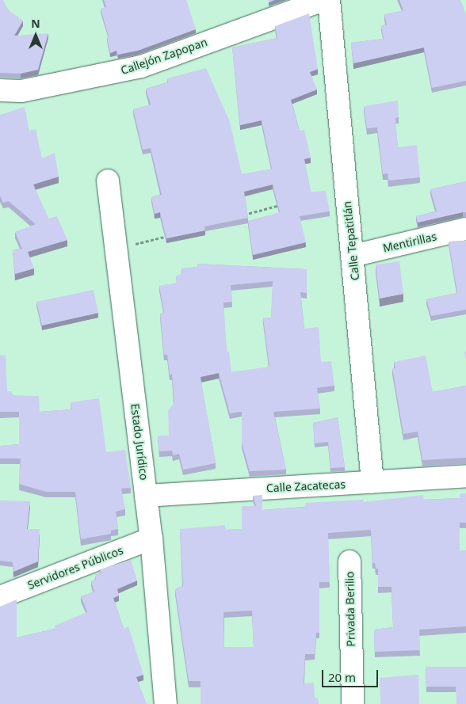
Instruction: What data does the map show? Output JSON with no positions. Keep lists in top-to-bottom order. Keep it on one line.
{"streets":{"street":["Callejón Zapopan","Calle Tepatitlán","Mentirillas","Estado Jurídico","Calle Zacatecas","Servidores Públicos","Privada Berilio"]},"crossings":[["Calle Tepatitlán","Mentirillas"],["Calle Tepatitlán","Calle Zacatecas"],["Estado Jurídico","Calle Zacatecas"],["Estado Jurídico","Servidores Públicos"]],"scale_bar":"20 m","north":"top"}
